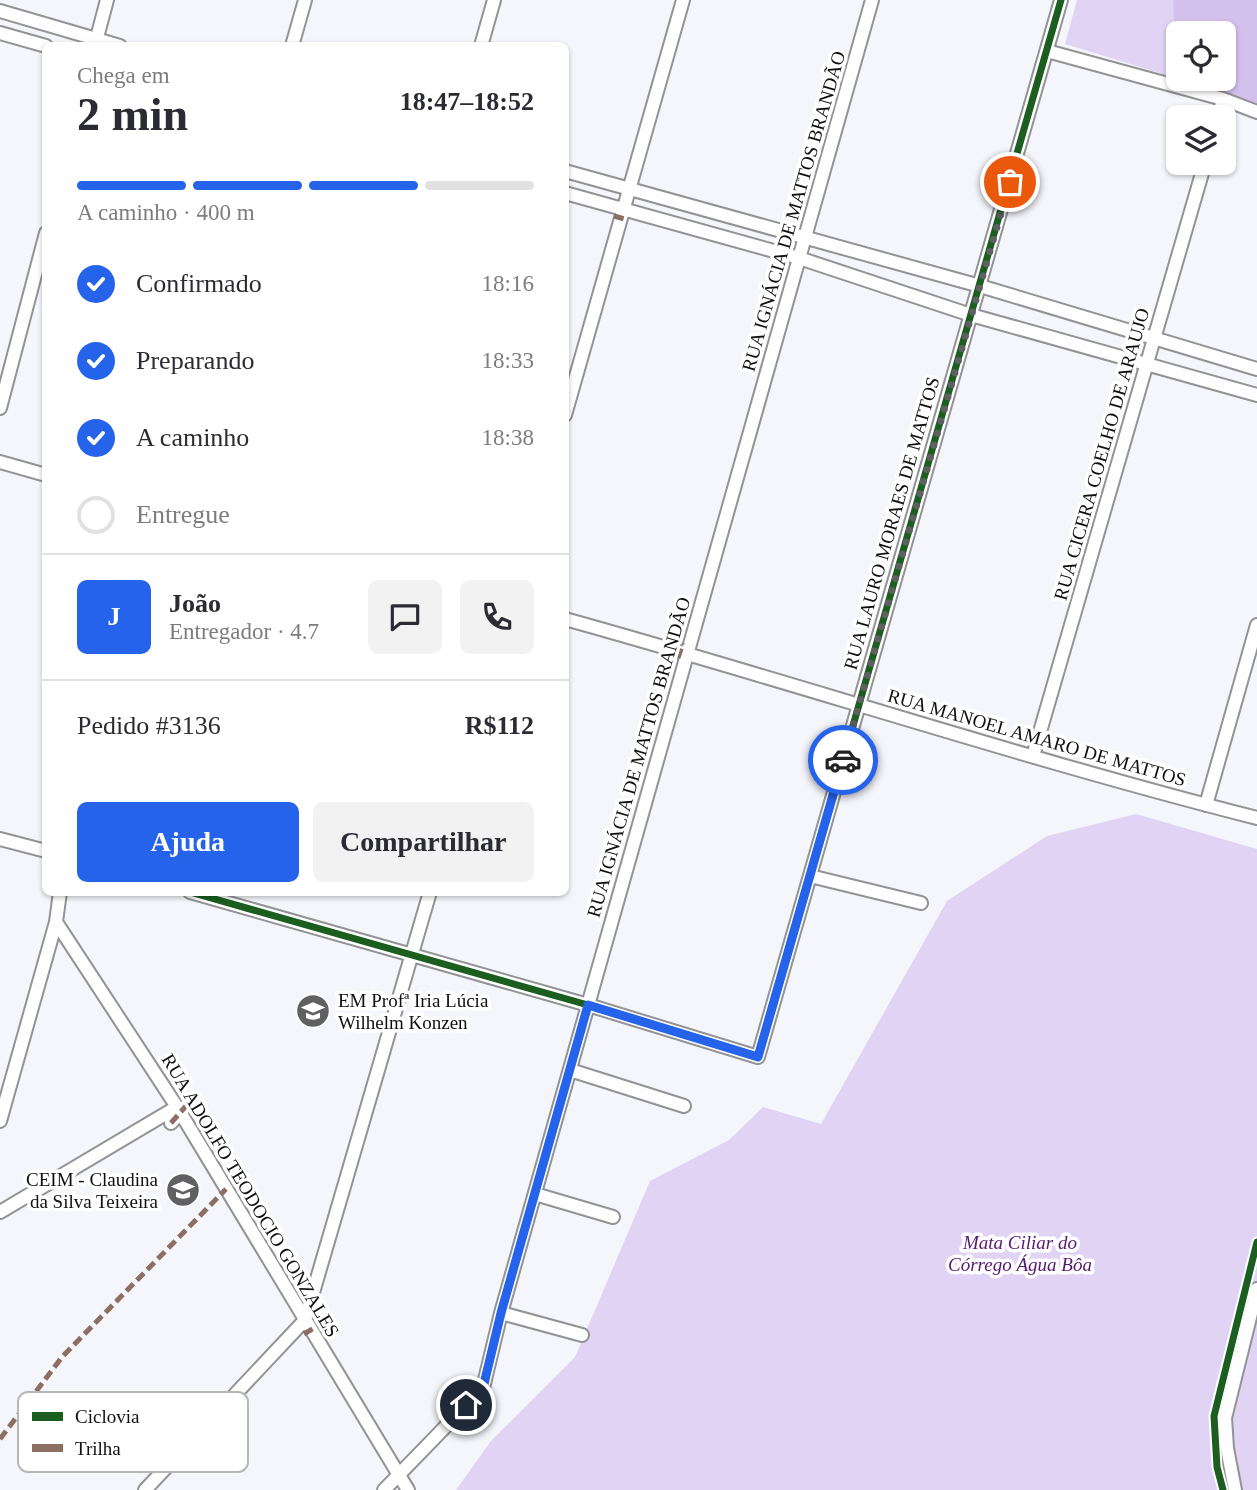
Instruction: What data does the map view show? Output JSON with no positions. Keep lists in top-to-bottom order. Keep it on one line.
{"streets":{"street":["RUA IGNÁCIA DE MATTOS BRANDÃO","RUA CICERA COELHO DE ARAUJO","RUA LAURO MORAES DE MATTOS","RUA MANOEL AMARO DE MATTOS","RUA ADOLFO TEODOCIO GONZALES"]},"crossings":[["RUA IGNÁCIA DE MATTOS BRANDÃO","RUA LAURO MORAES DE MATTOS"],["RUA IGNÁCIA DE MATTOS BRANDÃO","RUA MANOEL AMARO DE MATTOS"],["RUA IGNÁCIA DE MATTOS BRANDÃO","RUA ADOLFO TEODOCIO GONZALES"],["RUA CICERA COELHO DE ARAUJO","RUA MANOEL AMARO DE MATTOS"],["RUA LAURO MORAES DE MATTOS","RUA MANOEL AMARO DE MATTOS"]],"parks":["Mata Ciliar do Córrego Água Bôa"],"places":{"school or university":["EM Profª Iria Lúcia Wilhelm Konzen","CEIM - Claudina da Silva Teixeira"]},"legend":["Ciclovia","Trilha"],"page":{"heading":["2 min","Chega em","18:47–18:52"],"panel":["João","Entregador · 4.7","Pedido #3136","R$112"],"bar":"A caminho · 400 m","list":[["Confirmado","18:16"],["Preparando","18:33"],["A caminho","18:38"],"Entregue"],"round":"J","buttons":["Ajuda","Compartilhar"]}}
